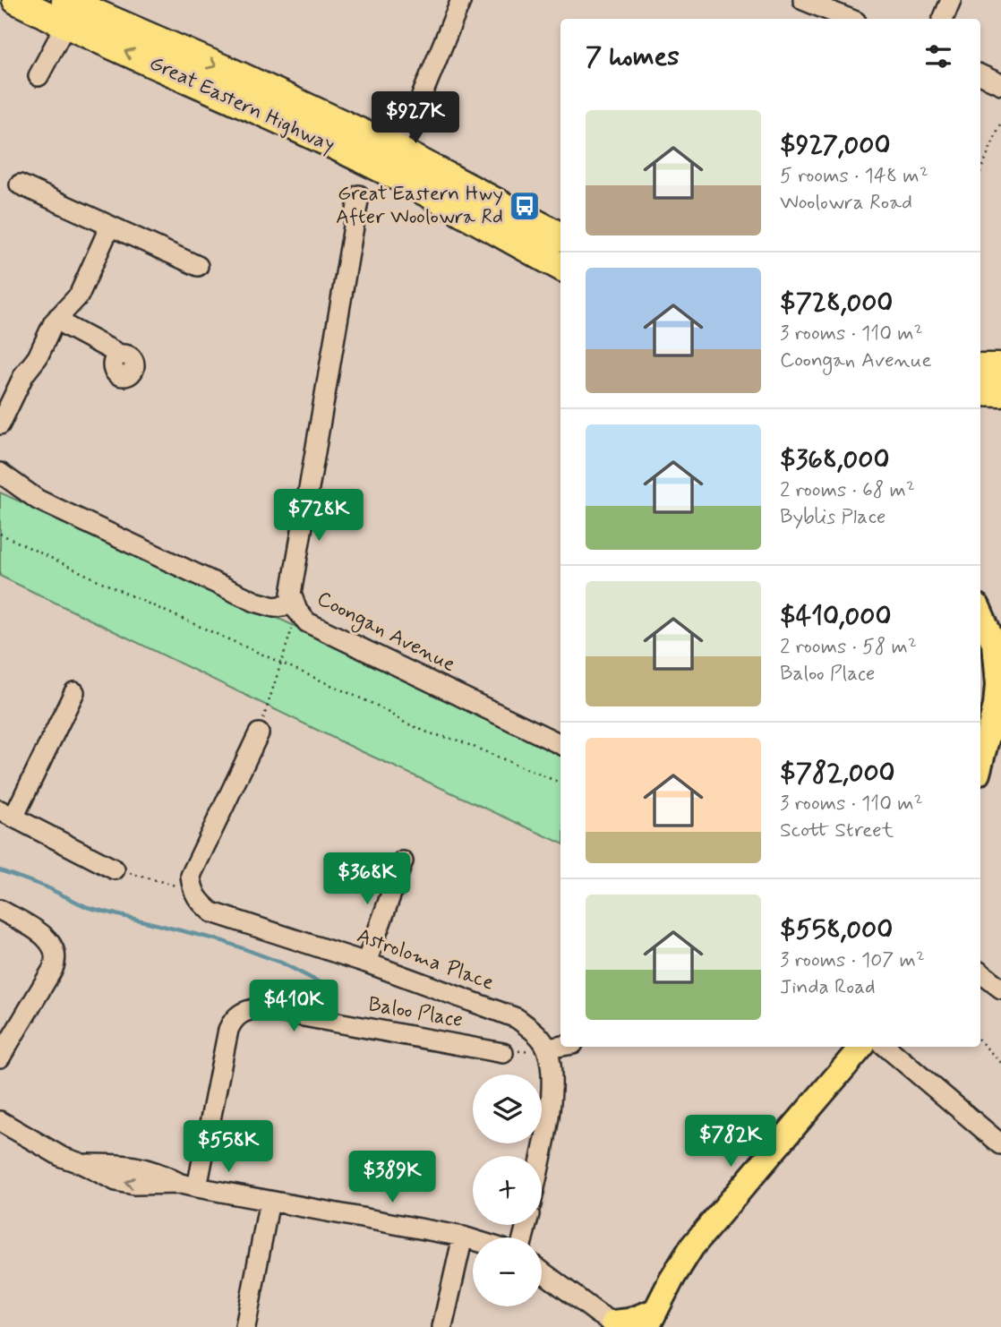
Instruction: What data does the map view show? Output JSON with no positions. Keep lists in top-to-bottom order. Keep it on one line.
{"streets":{"highway":["Great Eastern Highway"],"street":["Coongan Avenue","Astroloma Place","Baloo Place"]},"places":{"bus stop":["Great Eastern Hwy After Woolowra Rd"]},"page":{"heading":"7 homes","price":["$927K","$728K","$368K","$410K","$782K","$558K","$389K"],"list":[{"name":"$927,000","note":"5 rooms · 148 m² · Woolowra Road"},{"name":"$728,000","note":"3 rooms · 110 m² · Coongan Avenue"},{"name":"$368,000","note":"2 rooms · 68 m² · Byblis Place"},{"name":"$410,000","note":"2 rooms · 58 m² · Baloo Place"},{"name":"$782,000","note":"3 rooms · 110 m² · Scott Street"},{"name":"$558,000","note":"3 rooms · 107 m² · Jinda Road"}],"map_buttons":["+","−"]}}
